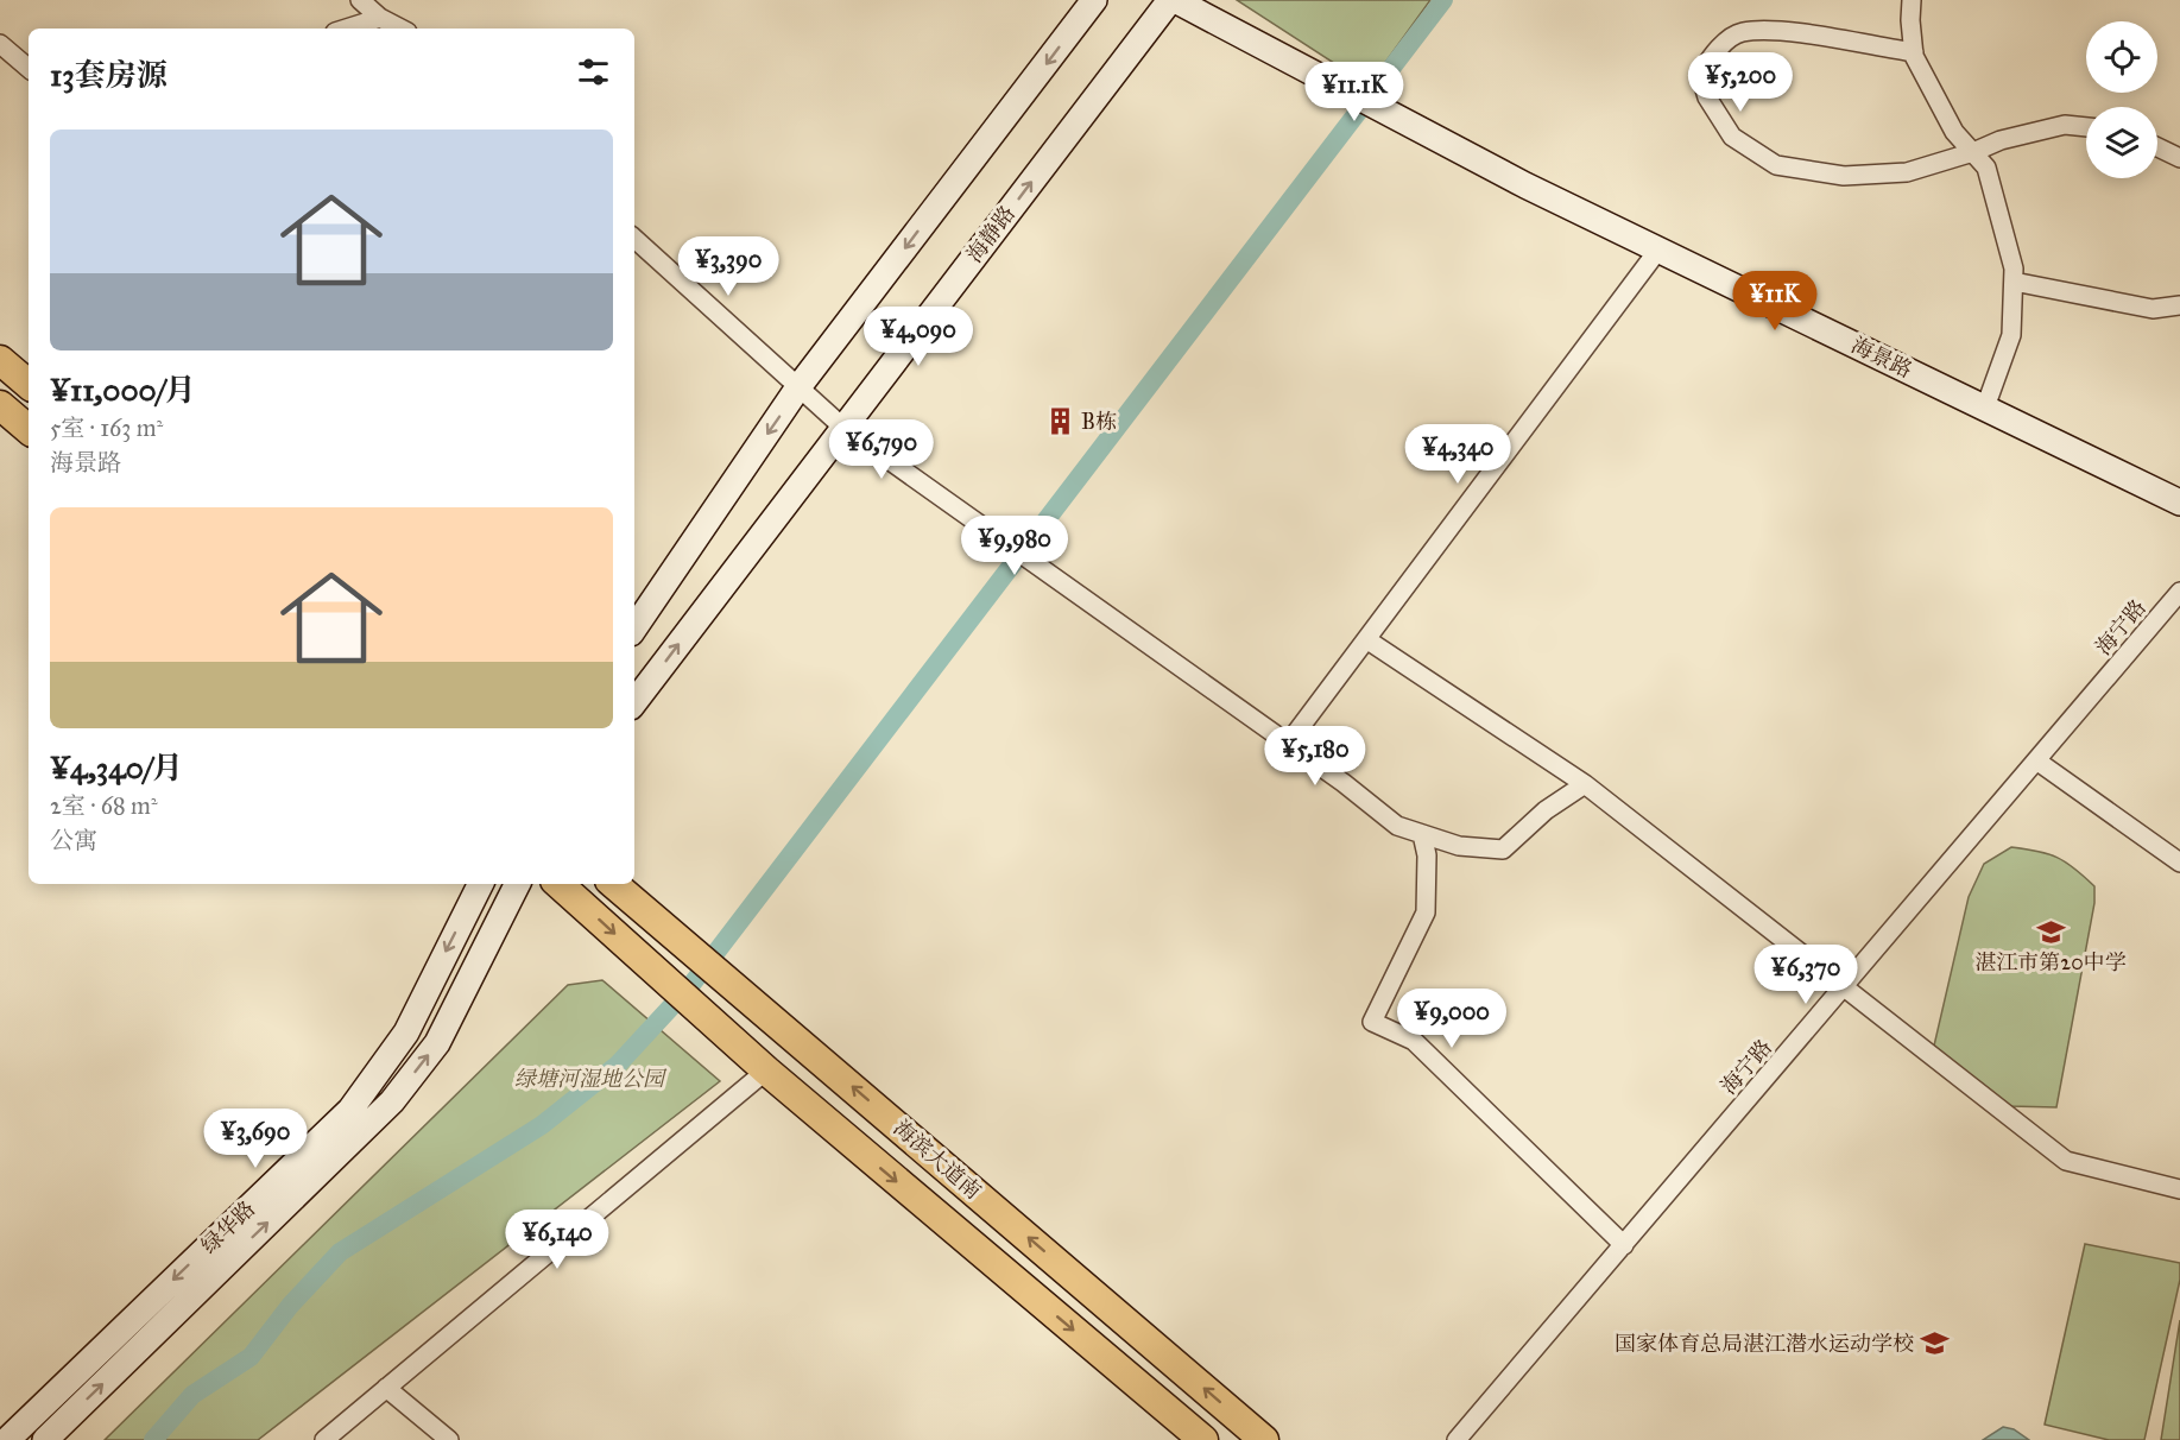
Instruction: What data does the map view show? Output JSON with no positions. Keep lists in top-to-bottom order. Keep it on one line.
{"streets":{"main road":["海滨大道南"],"street":["海静路","海景路","海宁路","绿华路"]},"crossings":[["海静路","海景路"]],"parks":["绿塘河湿地公园"],"places":{"building":["B栋"],"school or university":["湛江市第20中学","国家体育总局湛江潜水运动学校"]},"page":{"heading":"13套房源","price":["¥5,200","¥11.1K","¥3,390","¥11K","¥4,090","¥6,790","¥4,340","¥9,980","¥5,180","¥6,370","¥9,000","¥3,690","¥6,140"],"list":[{"name":"¥11,000/月","note":"5室 · 163 m² · 海景路"},{"name":"¥4,340/月","note":"2室 · 68 m² · 公寓"}]}}
